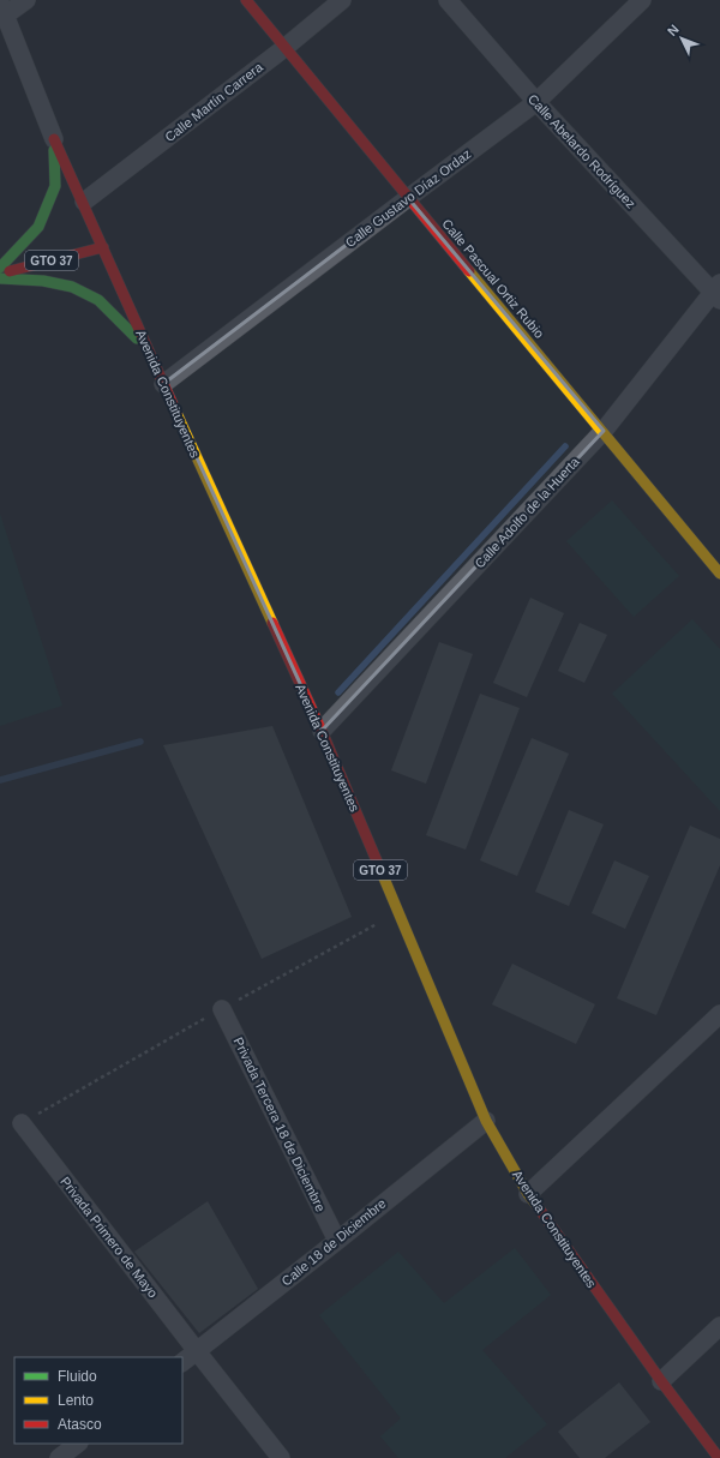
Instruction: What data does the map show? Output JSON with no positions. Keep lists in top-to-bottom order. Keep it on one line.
{"streets":{"main road":["GTO 37","Calle Pascual Ortiz Rubio","Avenida Constituyentes"],"street":["Calle Martín Carrera","Calle Abelardo Rodríguez","Calle Gustavo Díaz Ordaz","Calle Adolfo de la Huerta","Privada Tercera 18 de Diciembre","Privada Primero de Mayo","Calle 18 de Diciembre"]},"crossings":[["Calle Martín Carrera","Calle Pascual Ortiz Rubio"],["Calle Martín Carrera","Avenida Constituyentes"],["Calle Abelardo Rodríguez","Calle Gustavo Díaz Ordaz"],["Calle Abelardo Rodríguez","Calle Adolfo de la Huerta"],["Calle Gustavo Díaz Ordaz","Calle Pascual Ortiz Rubio"],["Calle Gustavo Díaz Ordaz","Avenida Constituyentes"],["GTO 37","Avenida Constituyentes"],["Calle Pascual Ortiz Rubio","Calle Adolfo de la Huerta"],["Avenida Constituyentes","Calle Adolfo de la Huerta"],["Avenida Constituyentes","Calle 18 de Diciembre"],["Privada Tercera 18 de Diciembre","Calle 18 de Diciembre"],["Privada Primero de Mayo","Calle 18 de Diciembre"]],"legend":["Fluido","Lento","Atasco"],"north":"top left"}
